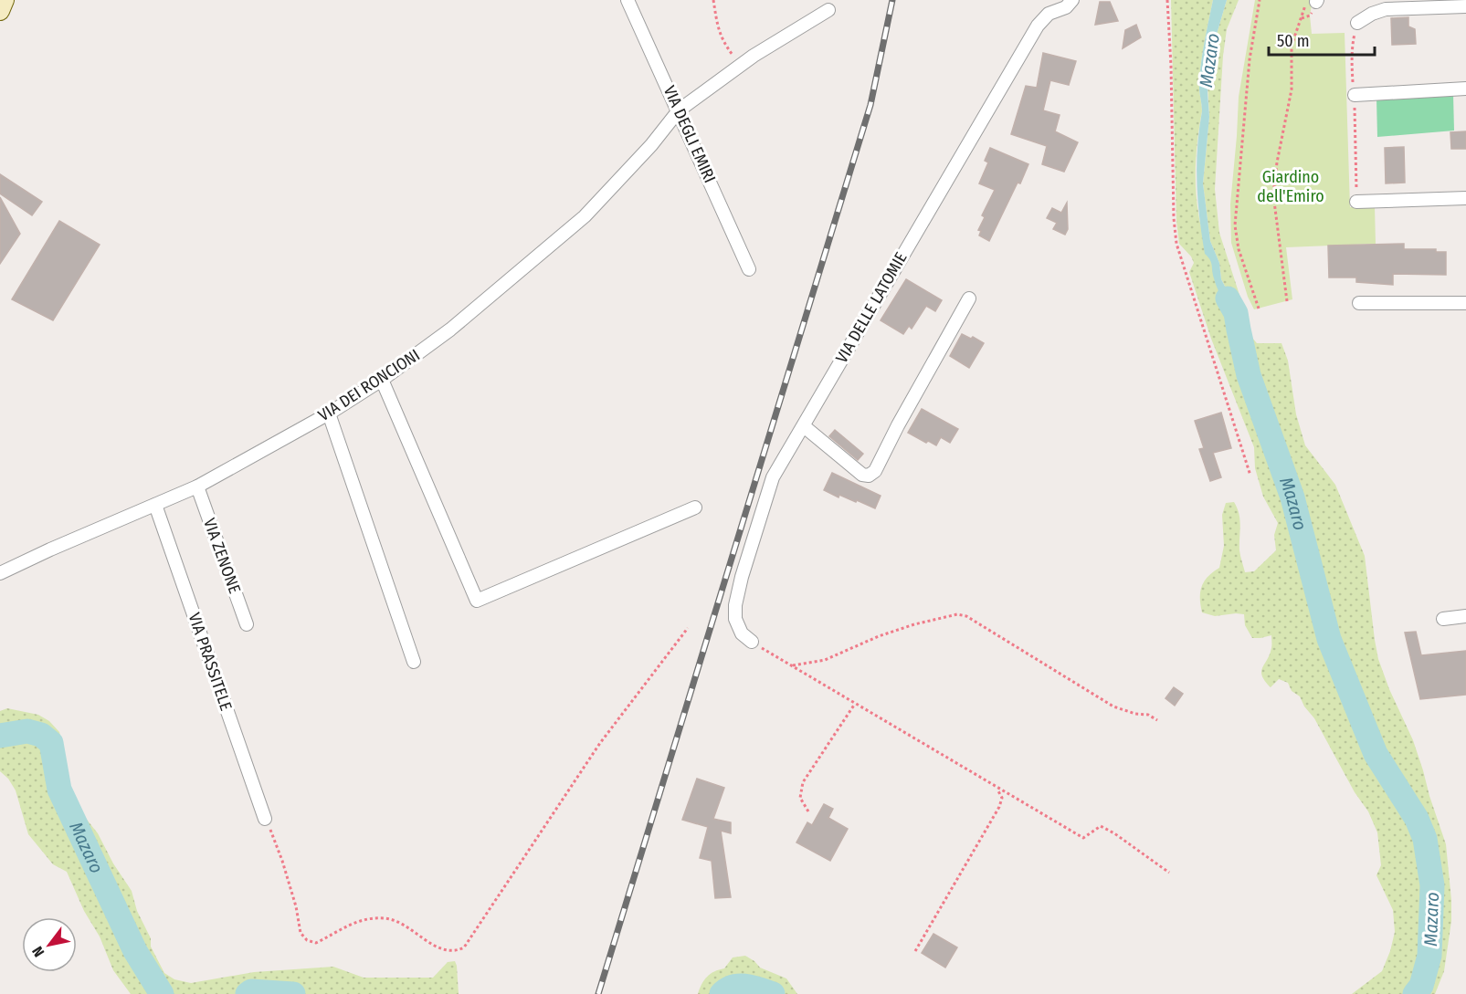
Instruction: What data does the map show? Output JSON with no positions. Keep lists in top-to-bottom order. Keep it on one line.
{"streets":{"street":["VIA DEGLI EMIRI","VIA DELLE LATOMIE","VIA DEI RONCIONI","VIA ZENONE","VIA PRASSITELE"]},"crossings":[["VIA DEGLI EMIRI","VIA DEI RONCIONI"],["VIA DEI RONCIONI","VIA ZENONE"],["VIA DEI RONCIONI","VIA PRASSITELE"]],"water":["Mazaro"],"parks":["Giardino dell'Emiro"],"scale_bar":"50 m","north":"bottom left"}
